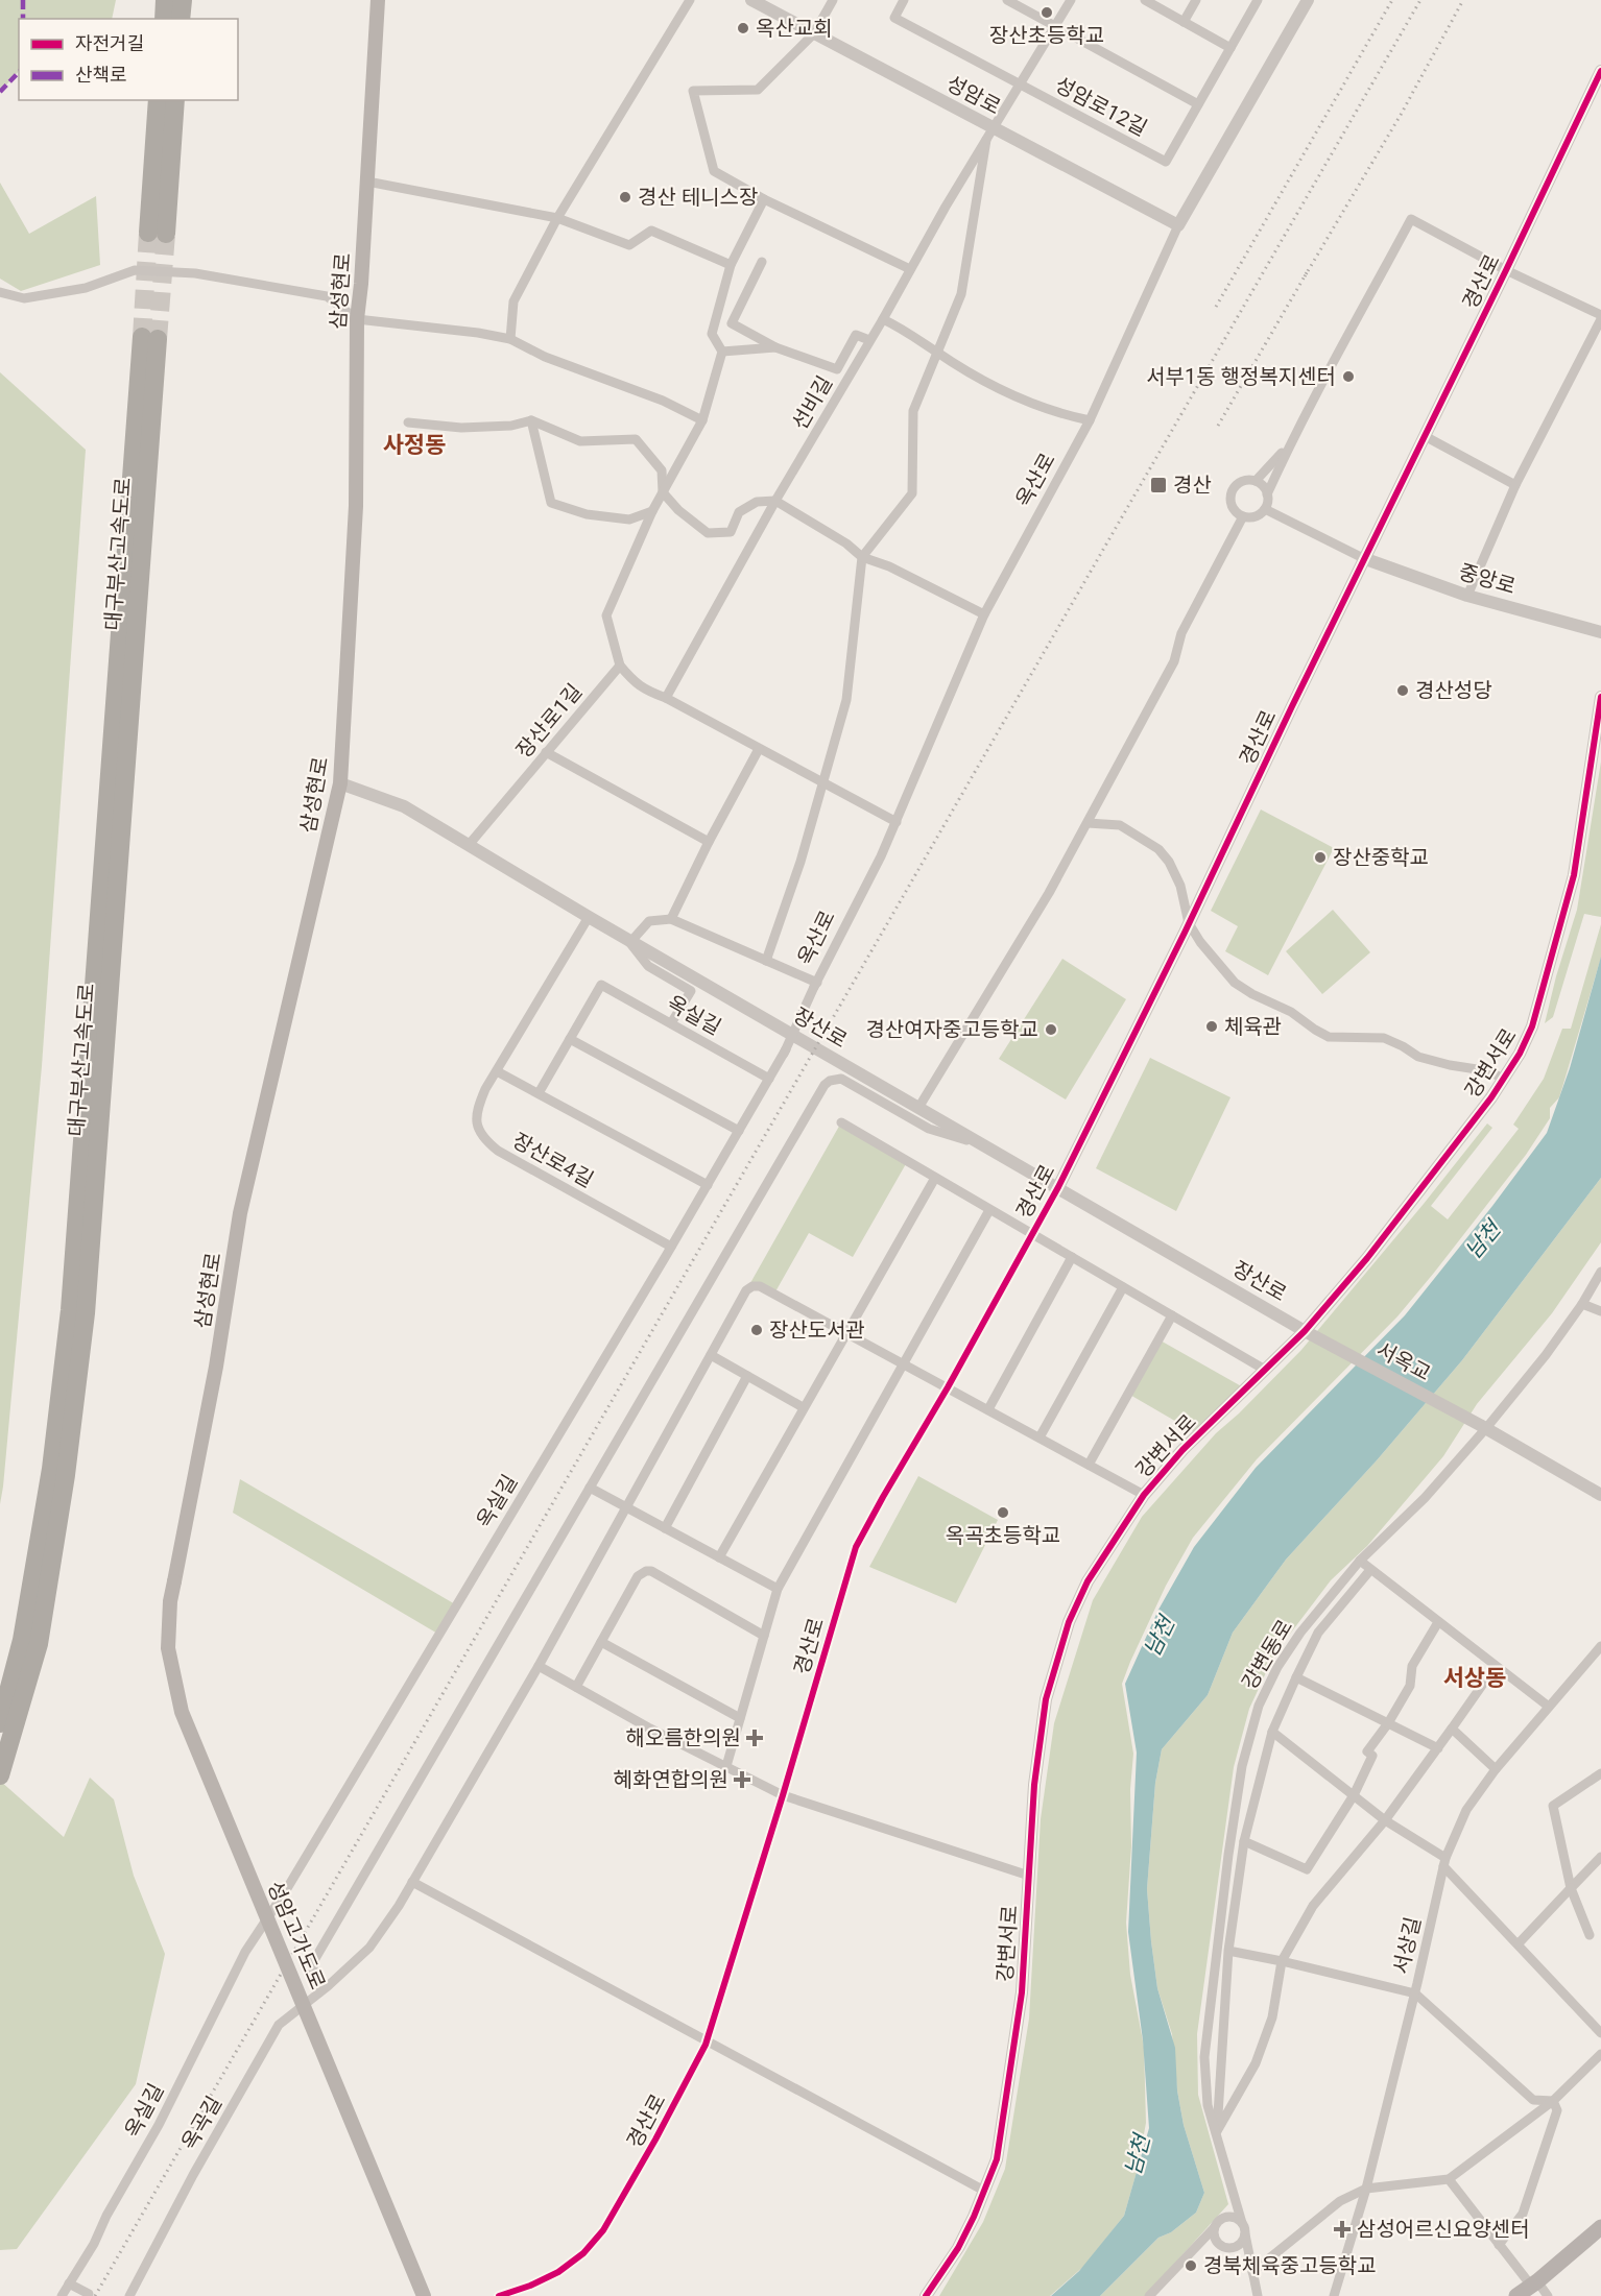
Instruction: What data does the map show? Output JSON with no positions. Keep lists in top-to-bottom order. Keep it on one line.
{"streets":{"highway":["대구부산고속도로"],"main road":["삼성현로","성암고가도로"],"street":["성암로","성암로12길","경산로","선비길","옥산로","중앙로","장산로1길","옥실길","장산로","강변서로","장산로4길","서옥교","강변동로","서상길","옥곡길"]},"crossings":[["성암로","선비길"],["성암로","옥산로"],["경산로","중앙로"],["경산로","장산로"],["삼성현로","장산로"],["삼성현로","성암고가도로"],["옥산로","옥실길"],["장산로1길","장산로"],["옥실길","장산로4길"],["장산로","강변서로"],["장산로","장산로4길"],["장산로","서옥교"],["강변서로","서옥교"],["서옥교","강변동로"]],"districts":["사정동","서상동"],"water":["남천"],"places":{"other":["장산초등학교","옥산교회","경산 테니스장","서부1동 행정복지센터","경산성당","장산중학교","체육관","경산여자중고등학교","장산도서관","옥곡초등학교","경북체육중고등학교"],"transit":["경산"],"health":["해오름한의원","혜화연합의원","삼성어르신요양센터"]},"legend":["자전거길","산책로"]}
